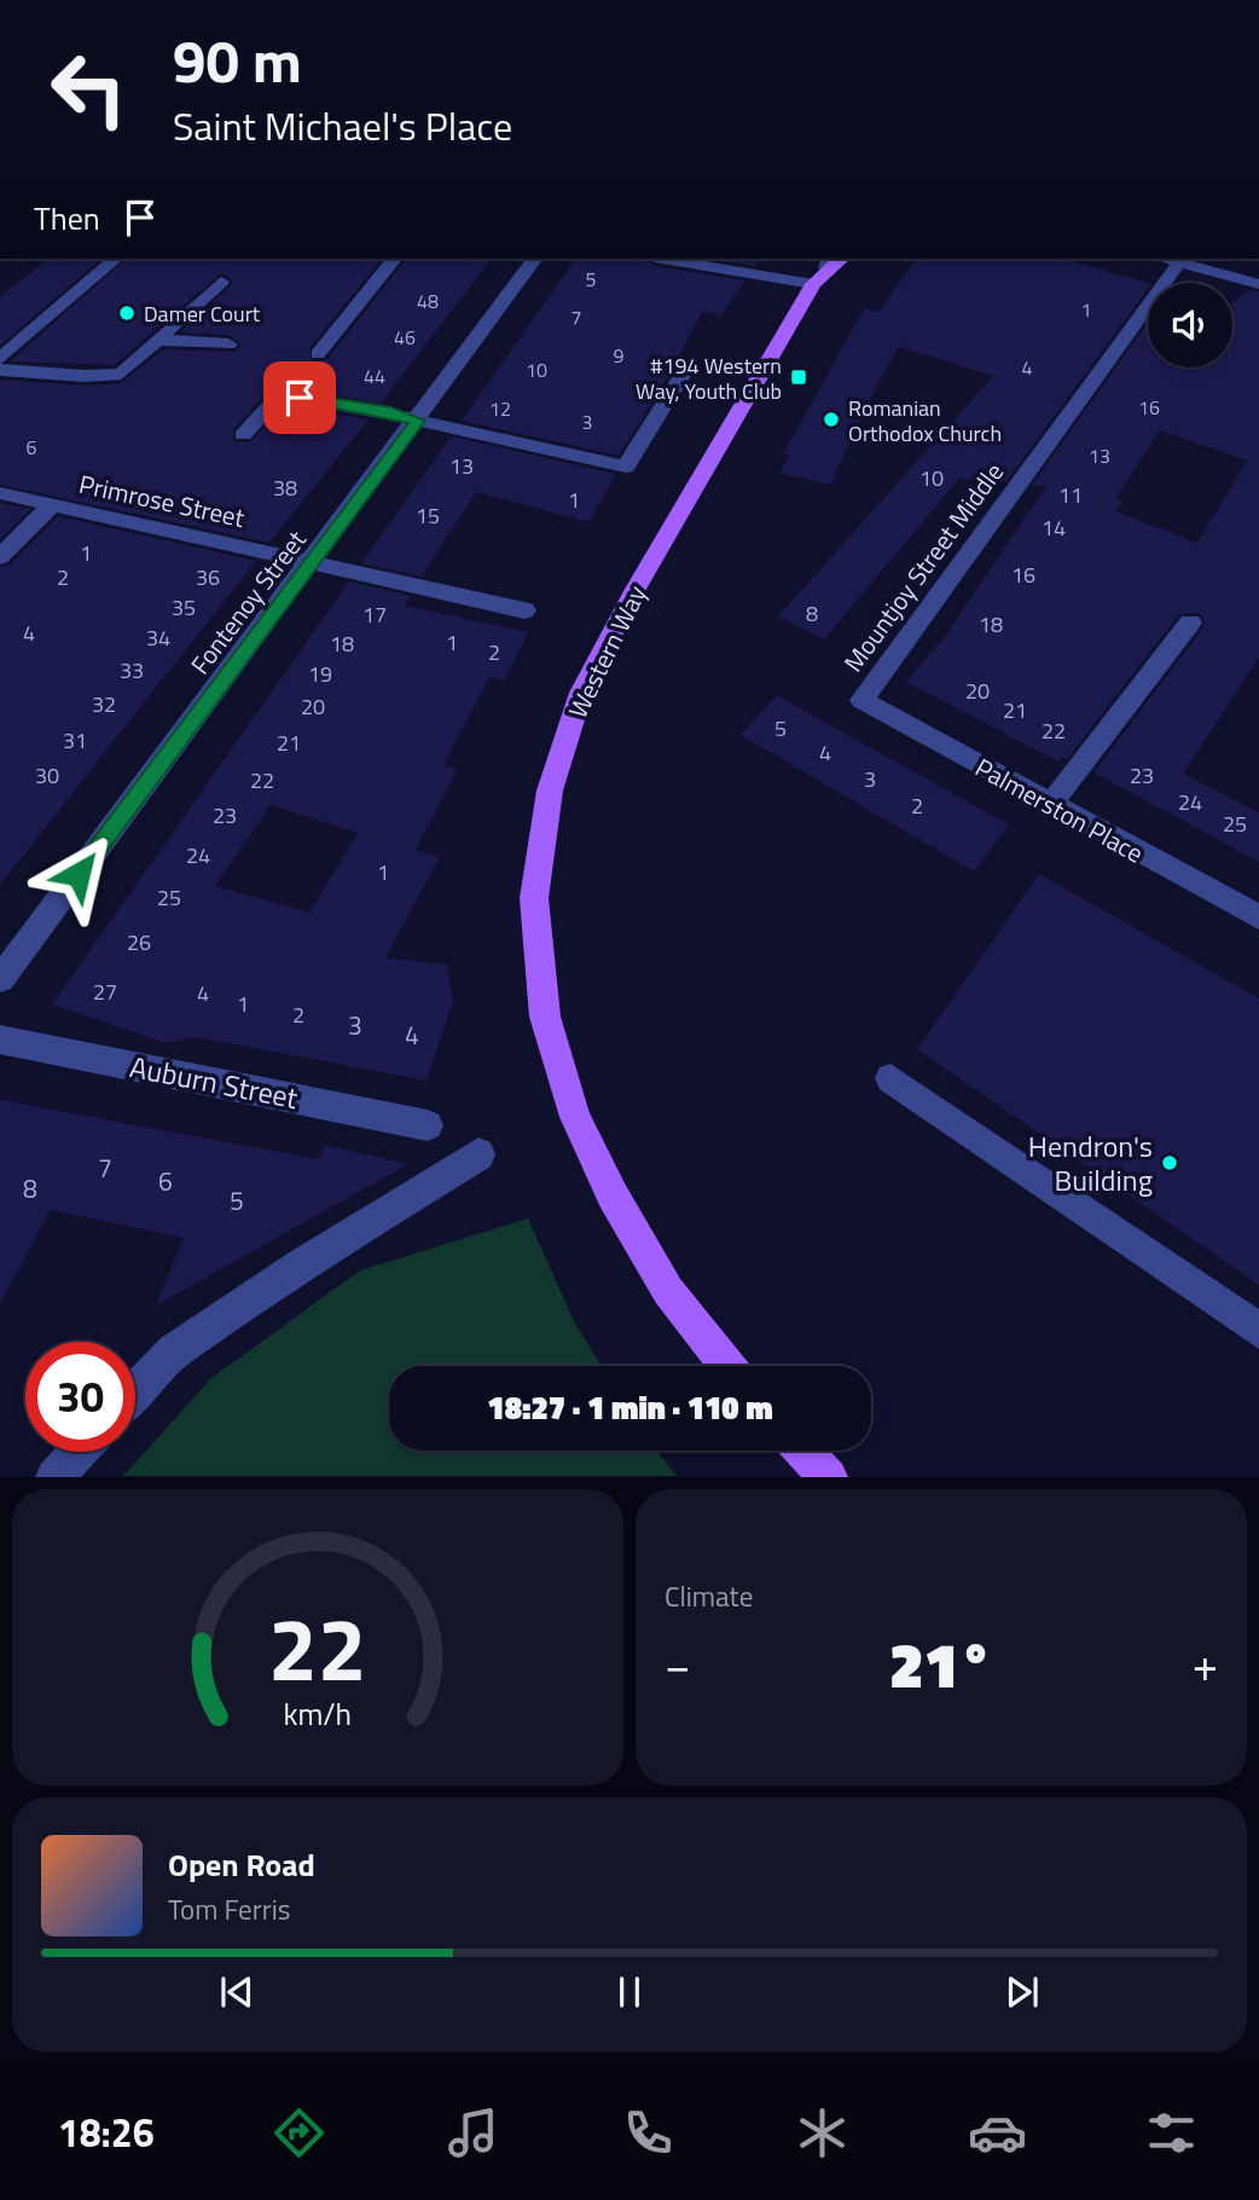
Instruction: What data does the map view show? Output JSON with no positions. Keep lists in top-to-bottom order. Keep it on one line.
{"streets":{"main road":["Western Way"],"street":["Primrose Street","Mountjoy Street Middle","Fontenoy Street","Palmerston Place","Auburn Street"]},"crossings":[["Primrose Street","Fontenoy Street"],["Mountjoy Street Middle","Palmerston Place"]],"places":{"other":["Damer Court","Romanian Orthodox Church","Hendron's Building"],"transit":["#194 Western Way, Youth Club"]},"house_numbers":["5","48","1","7","46","9","4","10","44","16","12","3","6","13","13","10","38","11","1","15","14","1","16","2","36","35","8","17","18","4","34","1","18","2","33","19","20","32","20","21","5","22","31","21","4","30","23","3","22","24","2","23","25","24","1","25","26","27","4","1","2","3","4","7","6","8","5"],"page":{"turn":["90 m","Saint Michael's Place"],"then":"Then","limit":"30","trip":"18:27 · 1 min · 110 m","tile":"Climate","heat":["−","21°","+"],"song":["Open Road","Tom Ferris"],"tabs":"18:26","gauge":["22","km/h"]}}
